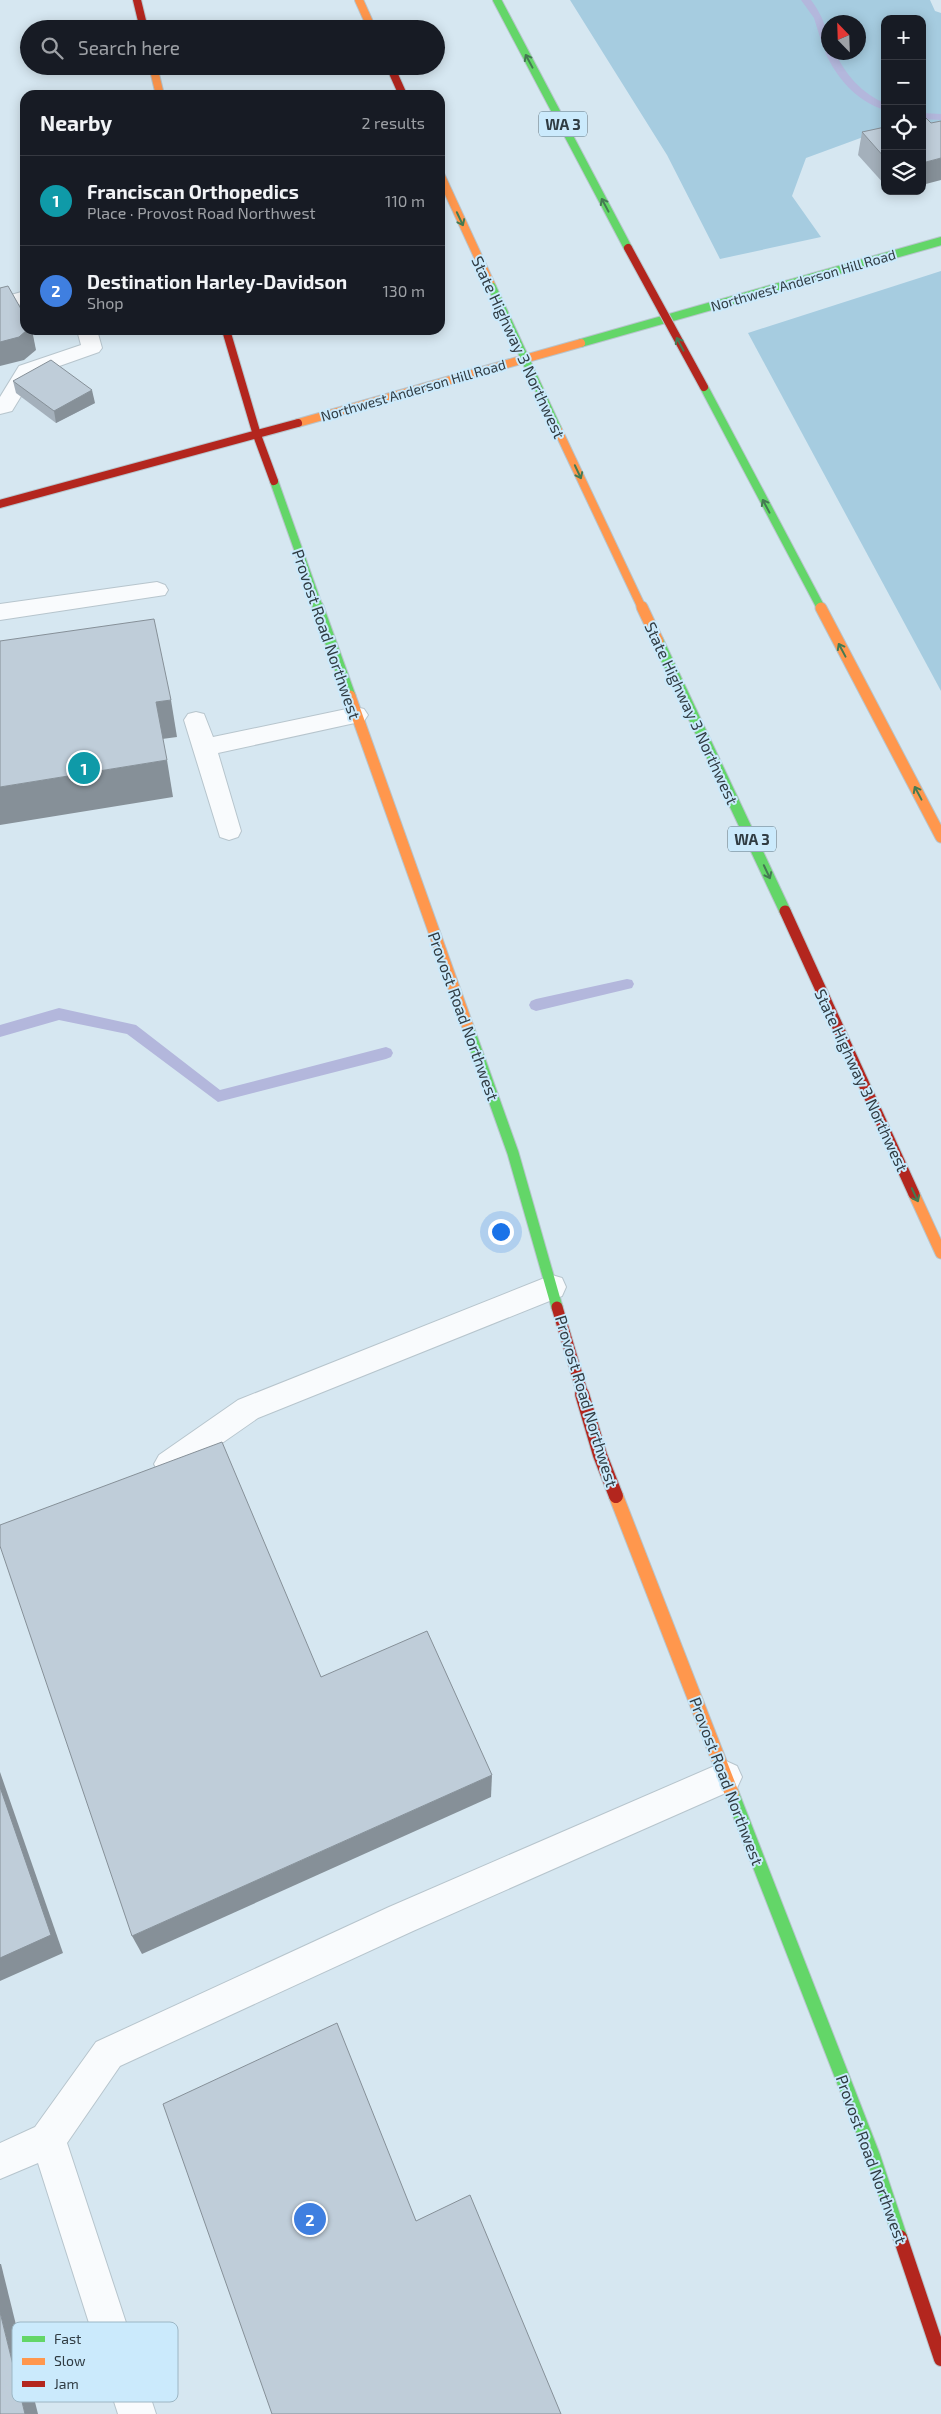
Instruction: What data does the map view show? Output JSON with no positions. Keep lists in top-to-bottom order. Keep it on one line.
{"streets":{"main road":["WA 3","Northwest Anderson Hill Road","State Highway 3 Northwest","Provost Road Northwest"]},"crossings":[["Northwest Anderson Hill Road","Provost Road Northwest"]],"one_way":["State Highway 3 Northwest"],"legend":["Fast","Slow","Jam"],"north":"top left","page":{"map_buttons":["+","−"],"search":"Search here","heading":["Nearby","2 results"],"list":[{"mark":"1","name":"Franciscan Orthopedics","note":"Place · Provost Road Northwest","value":"110 m"},{"mark":"2","name":"Destination Harley-Davidson","note":"Shop","value":"130 m"}],"pins":["1","2"]}}
